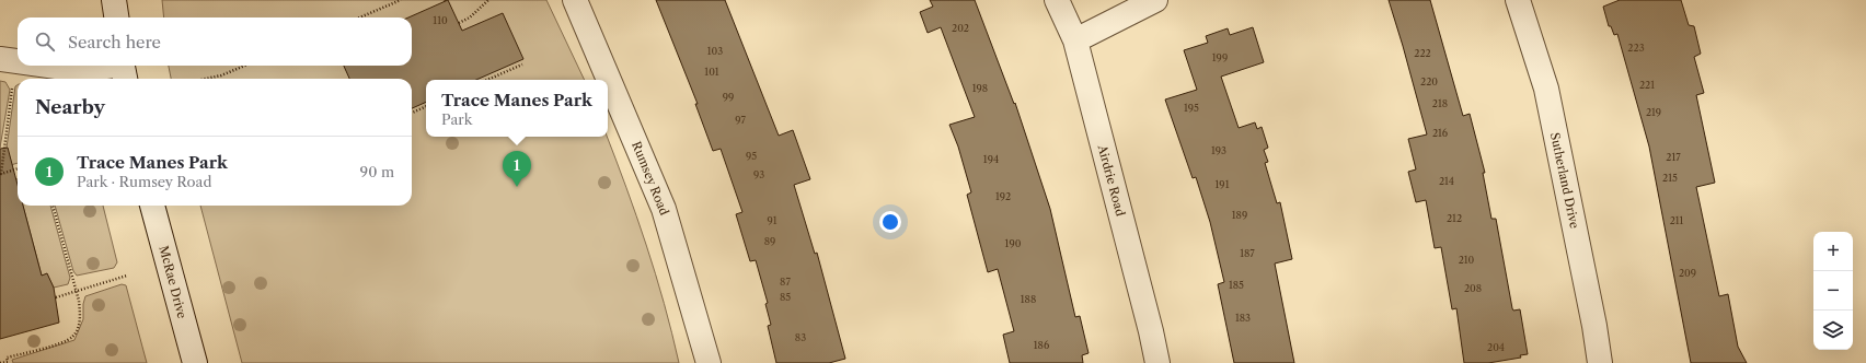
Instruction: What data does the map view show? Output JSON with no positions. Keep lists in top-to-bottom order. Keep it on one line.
{"streets":{"street":["Rumsey Road","Airdrie Road","Sutherland Drive","McRae Drive"]},"house_numbers":["110","202","223","103","222","199","101","220","221","198","99","218","195","219","97","216","193","95","217","194","93","215","214","191","192","189","212","91","211","89","190","187","210","209","87","185","208","85","188","183","83","186","204"],"page":{"search":"Search here","heading":"Nearby","popup":["Trace Manes Park","Park"],"list":[{"mark":"1","name":"Trace Manes Park","note":"Park · Rumsey Road","value":"90 m"}],"pins":"1","map_buttons":["+","−"]}}
